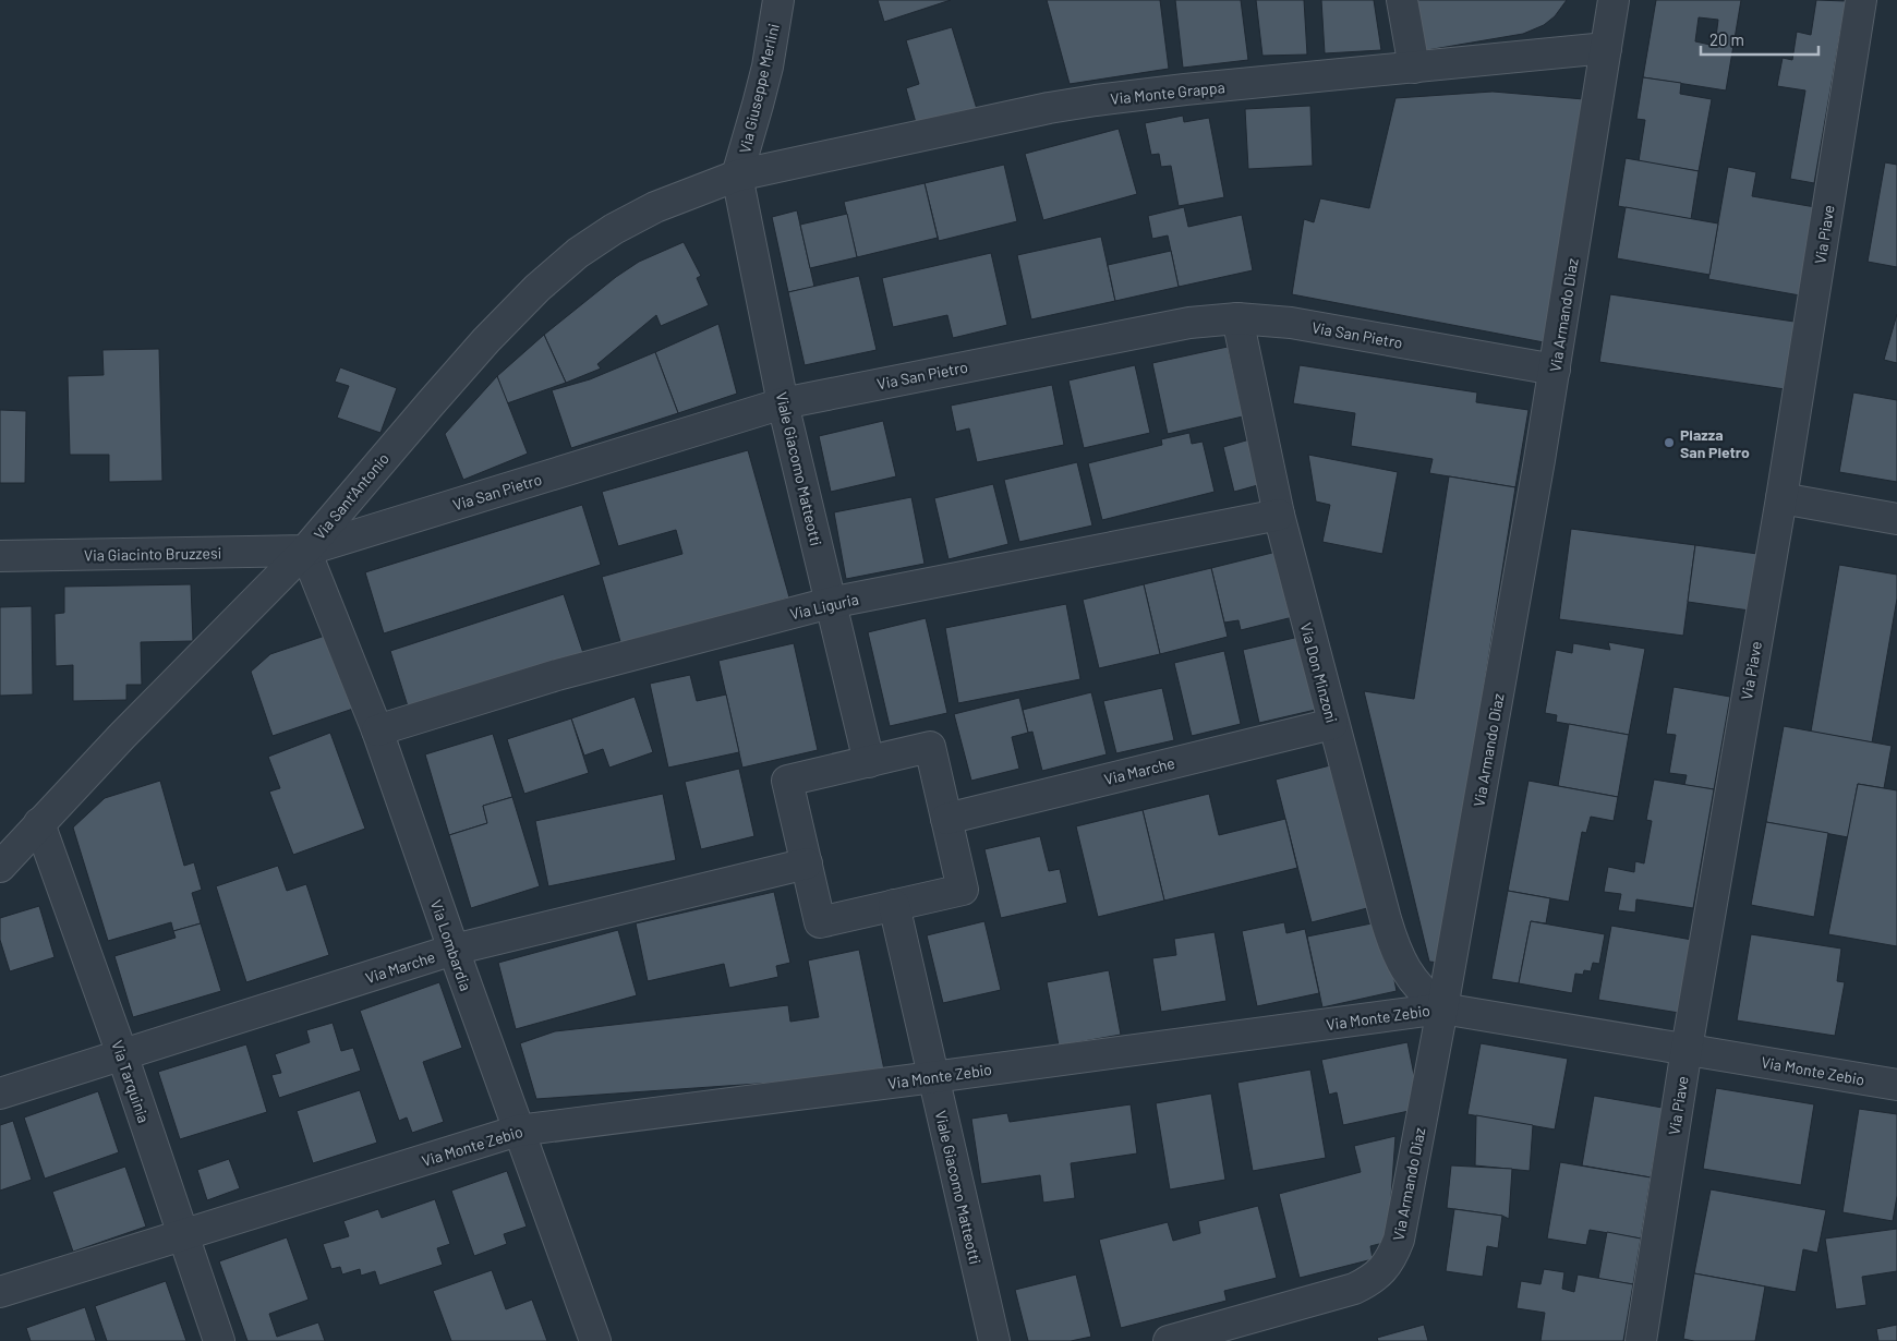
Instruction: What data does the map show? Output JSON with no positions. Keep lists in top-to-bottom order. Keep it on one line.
{"streets":{"street":["Via Giuseppe Merlini","Via Monte Grappa","Via Piave","Via Armando Diaz","Via San Pietro","Viale Giacomo Matteotti","Via Sant'Antonio","Via Giacinto Bruzzesi","Via Liguria","Via Don Minzoni","Via Marche","Via Lombardia","Via Monte Zebio","Via Tarquinia"]},"crossings":[["Via Giuseppe Merlini","Via Monte Grappa"],["Via Giuseppe Merlini","Viale Giacomo Matteotti"],["Via Giuseppe Merlini","Via Sant'Antonio"],["Via Monte Grappa","Via Armando Diaz"],["Via Monte Grappa","Viale Giacomo Matteotti"],["Via Monte Grappa","Via Sant'Antonio"],["Via Piave","Via Monte Zebio"],["Via Armando Diaz","Via San Pietro"],["Via Armando Diaz","Via Don Minzoni"],["Via Armando Diaz","Via Monte Zebio"],["Via San Pietro","Viale Giacomo Matteotti"],["Via San Pietro","Via Sant'Antonio"],["Via San Pietro","Via Giacinto Bruzzesi"],["Via San Pietro","Via Don Minzoni"],["Via San Pietro","Via Lombardia"],["Viale Giacomo Matteotti","Via Sant'Antonio"],["Viale Giacomo Matteotti","Via Liguria"],["Viale Giacomo Matteotti","Via Monte Zebio"],["Via Sant'Antonio","Via Giacinto Bruzzesi"],["Via Sant'Antonio","Via Lombardia"],["Via Sant'Antonio","Via Tarquinia"],["Via Giacinto Bruzzesi","Via Lombardia"],["Via Liguria","Via Don Minzoni"],["Via Liguria","Via Lombardia"],["Via Don Minzoni","Via Marche"],["Via Don Minzoni","Via Monte Zebio"],["Via Marche","Via Lombardia"],["Via Marche","Via Tarquinia"],["Via Lombardia","Via Monte Zebio"],["Via Monte Zebio","Via Tarquinia"]],"places":["Piazza San Pietro"],"scale_bar":"20 m"}
